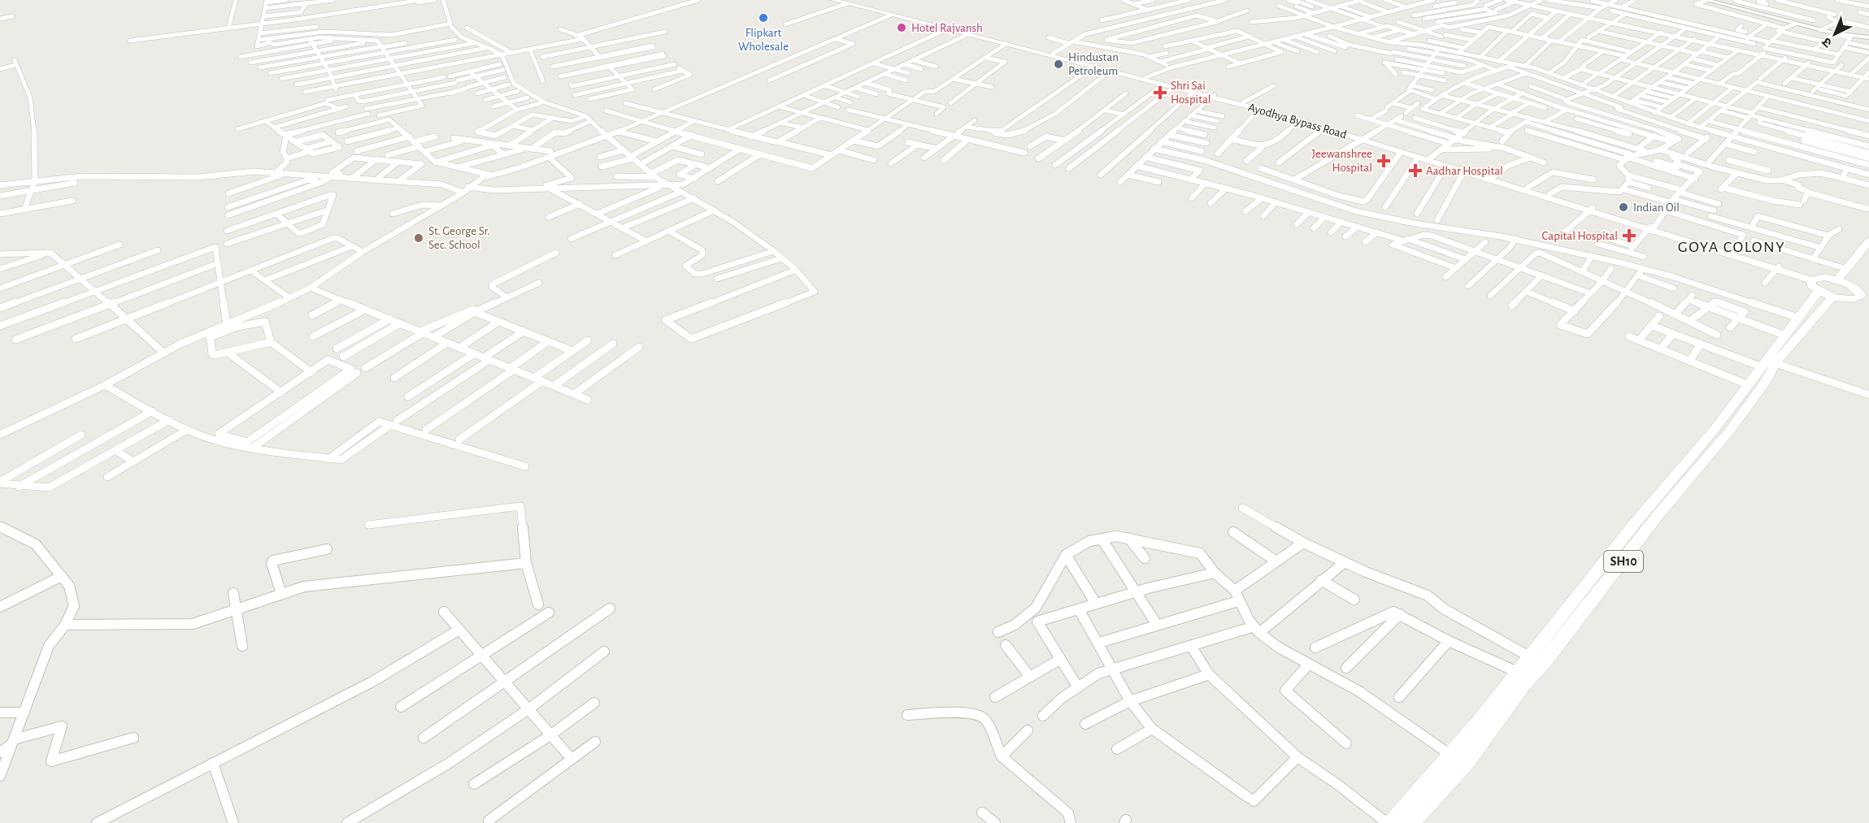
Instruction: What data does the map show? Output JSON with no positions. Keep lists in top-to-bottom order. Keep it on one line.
{"streets":{"main road":["Ayodhya Bypass Road","SH10"]},"crossings":[["Ayodhya Bypass Road","SH10"]],"districts":["GOYA COLONY"],"places":{"other":["Flipkart Wholesale","Hotel Rajvansh","Hindustan Petroleum","Indian Oil","St. George Sr. Sec. School"],"health":["Shri Sai Hospital","Jeewanshree Hospital","Aadhar Hospital","Capital Hospital"]},"north":"bottom left"}
